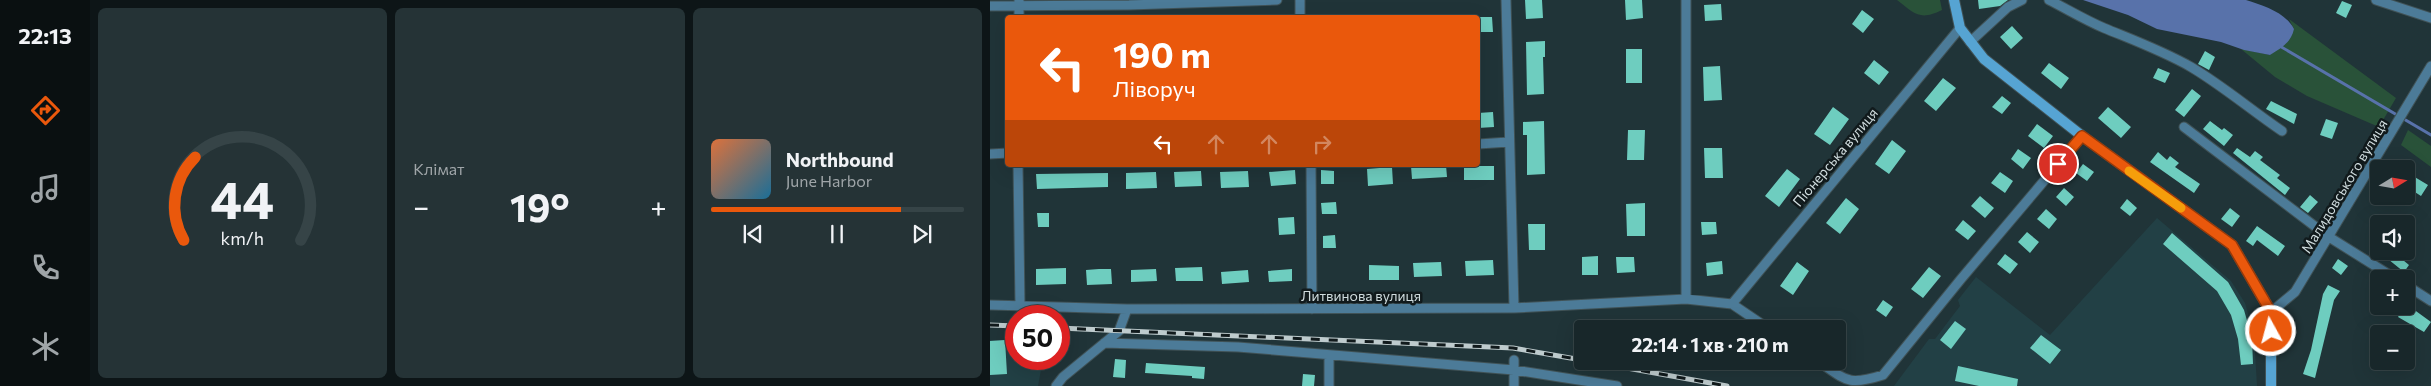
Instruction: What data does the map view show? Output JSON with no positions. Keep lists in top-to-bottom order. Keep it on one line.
{"streets":{"street":["Піонерська вулиця","Малидовського вулиця","Литвинова вулиця"]},"crossings":[["Піонерська вулиця","Литвинова вулиця"]],"north":"right","page":{"tabs":"22:13","tile":"Клімат","turn":["190 m","Ліворуч"],"song":["Northbound","June Harbor"],"map_buttons":["+","−"],"heat":["−","19°","+"],"limit":"50","trip":"22:14 · 1 хв · 210 m","gauge":["44","km/h"]}}
